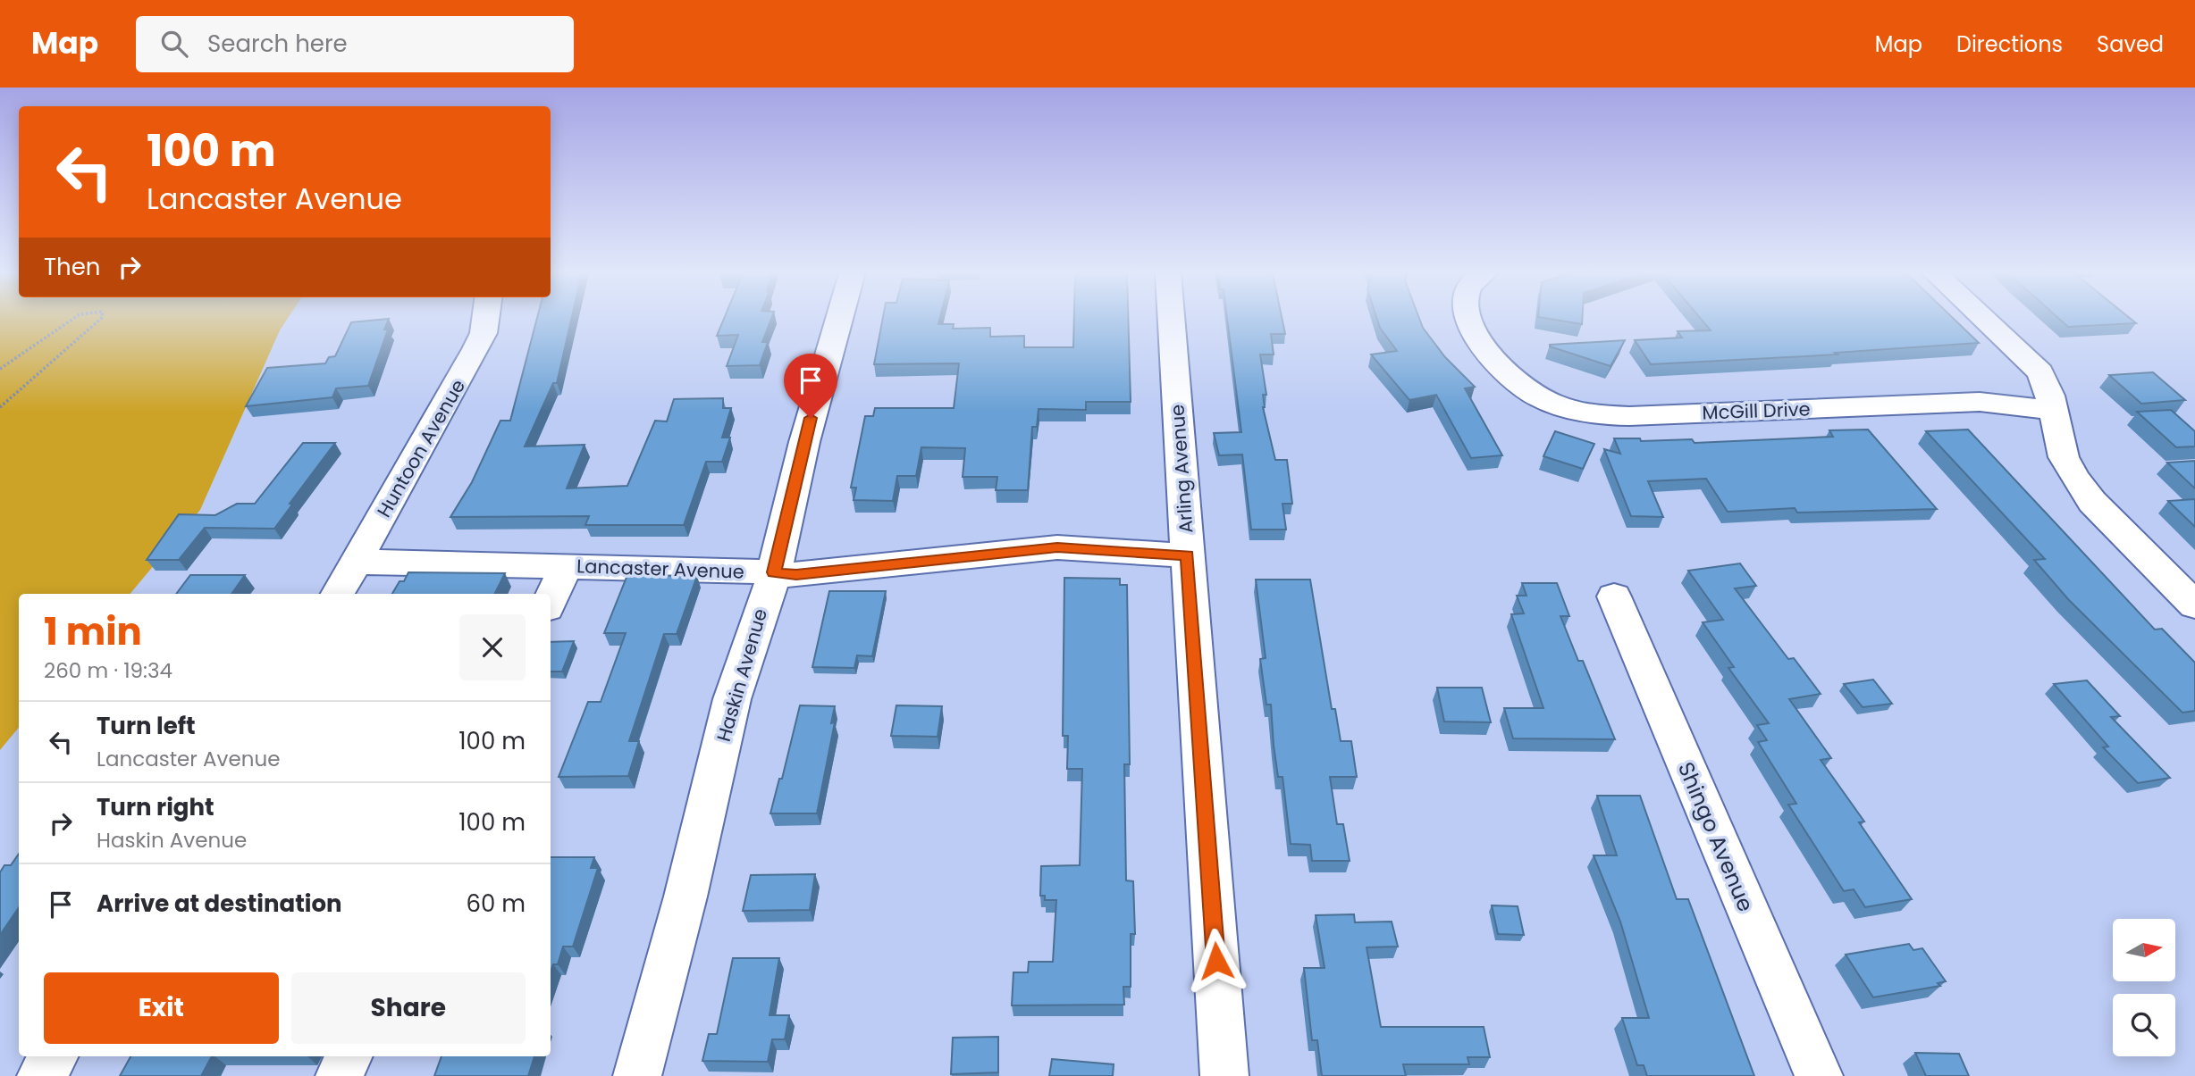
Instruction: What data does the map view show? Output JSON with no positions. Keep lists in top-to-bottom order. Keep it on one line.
{"streets":{"street":["McGill Drive","Huntoon Avenue","Arling Avenue","Lancaster Avenue","Haskin Avenue","Shingo Avenue"]},"crossings":[["Huntoon Avenue","Lancaster Avenue"],["Arling Avenue","Lancaster Avenue"],["Lancaster Avenue","Haskin Avenue"]],"north":"right","page":{"header":"Map","search":"Search here","nav":["Map","Directions","Saved"],"turn":["100 m","Lancaster Avenue"],"then":"Then","heading":["1 min","260 m · 19:34"],"list":[{"name":"Turn left","note":"Lancaster Avenue","value":"100 m"},{"name":"Turn right","note":"Haskin Avenue","value":"100 m"},{"name":"Arrive at destination","value":"60 m"}],"buttons":["Exit","Share"]}}
